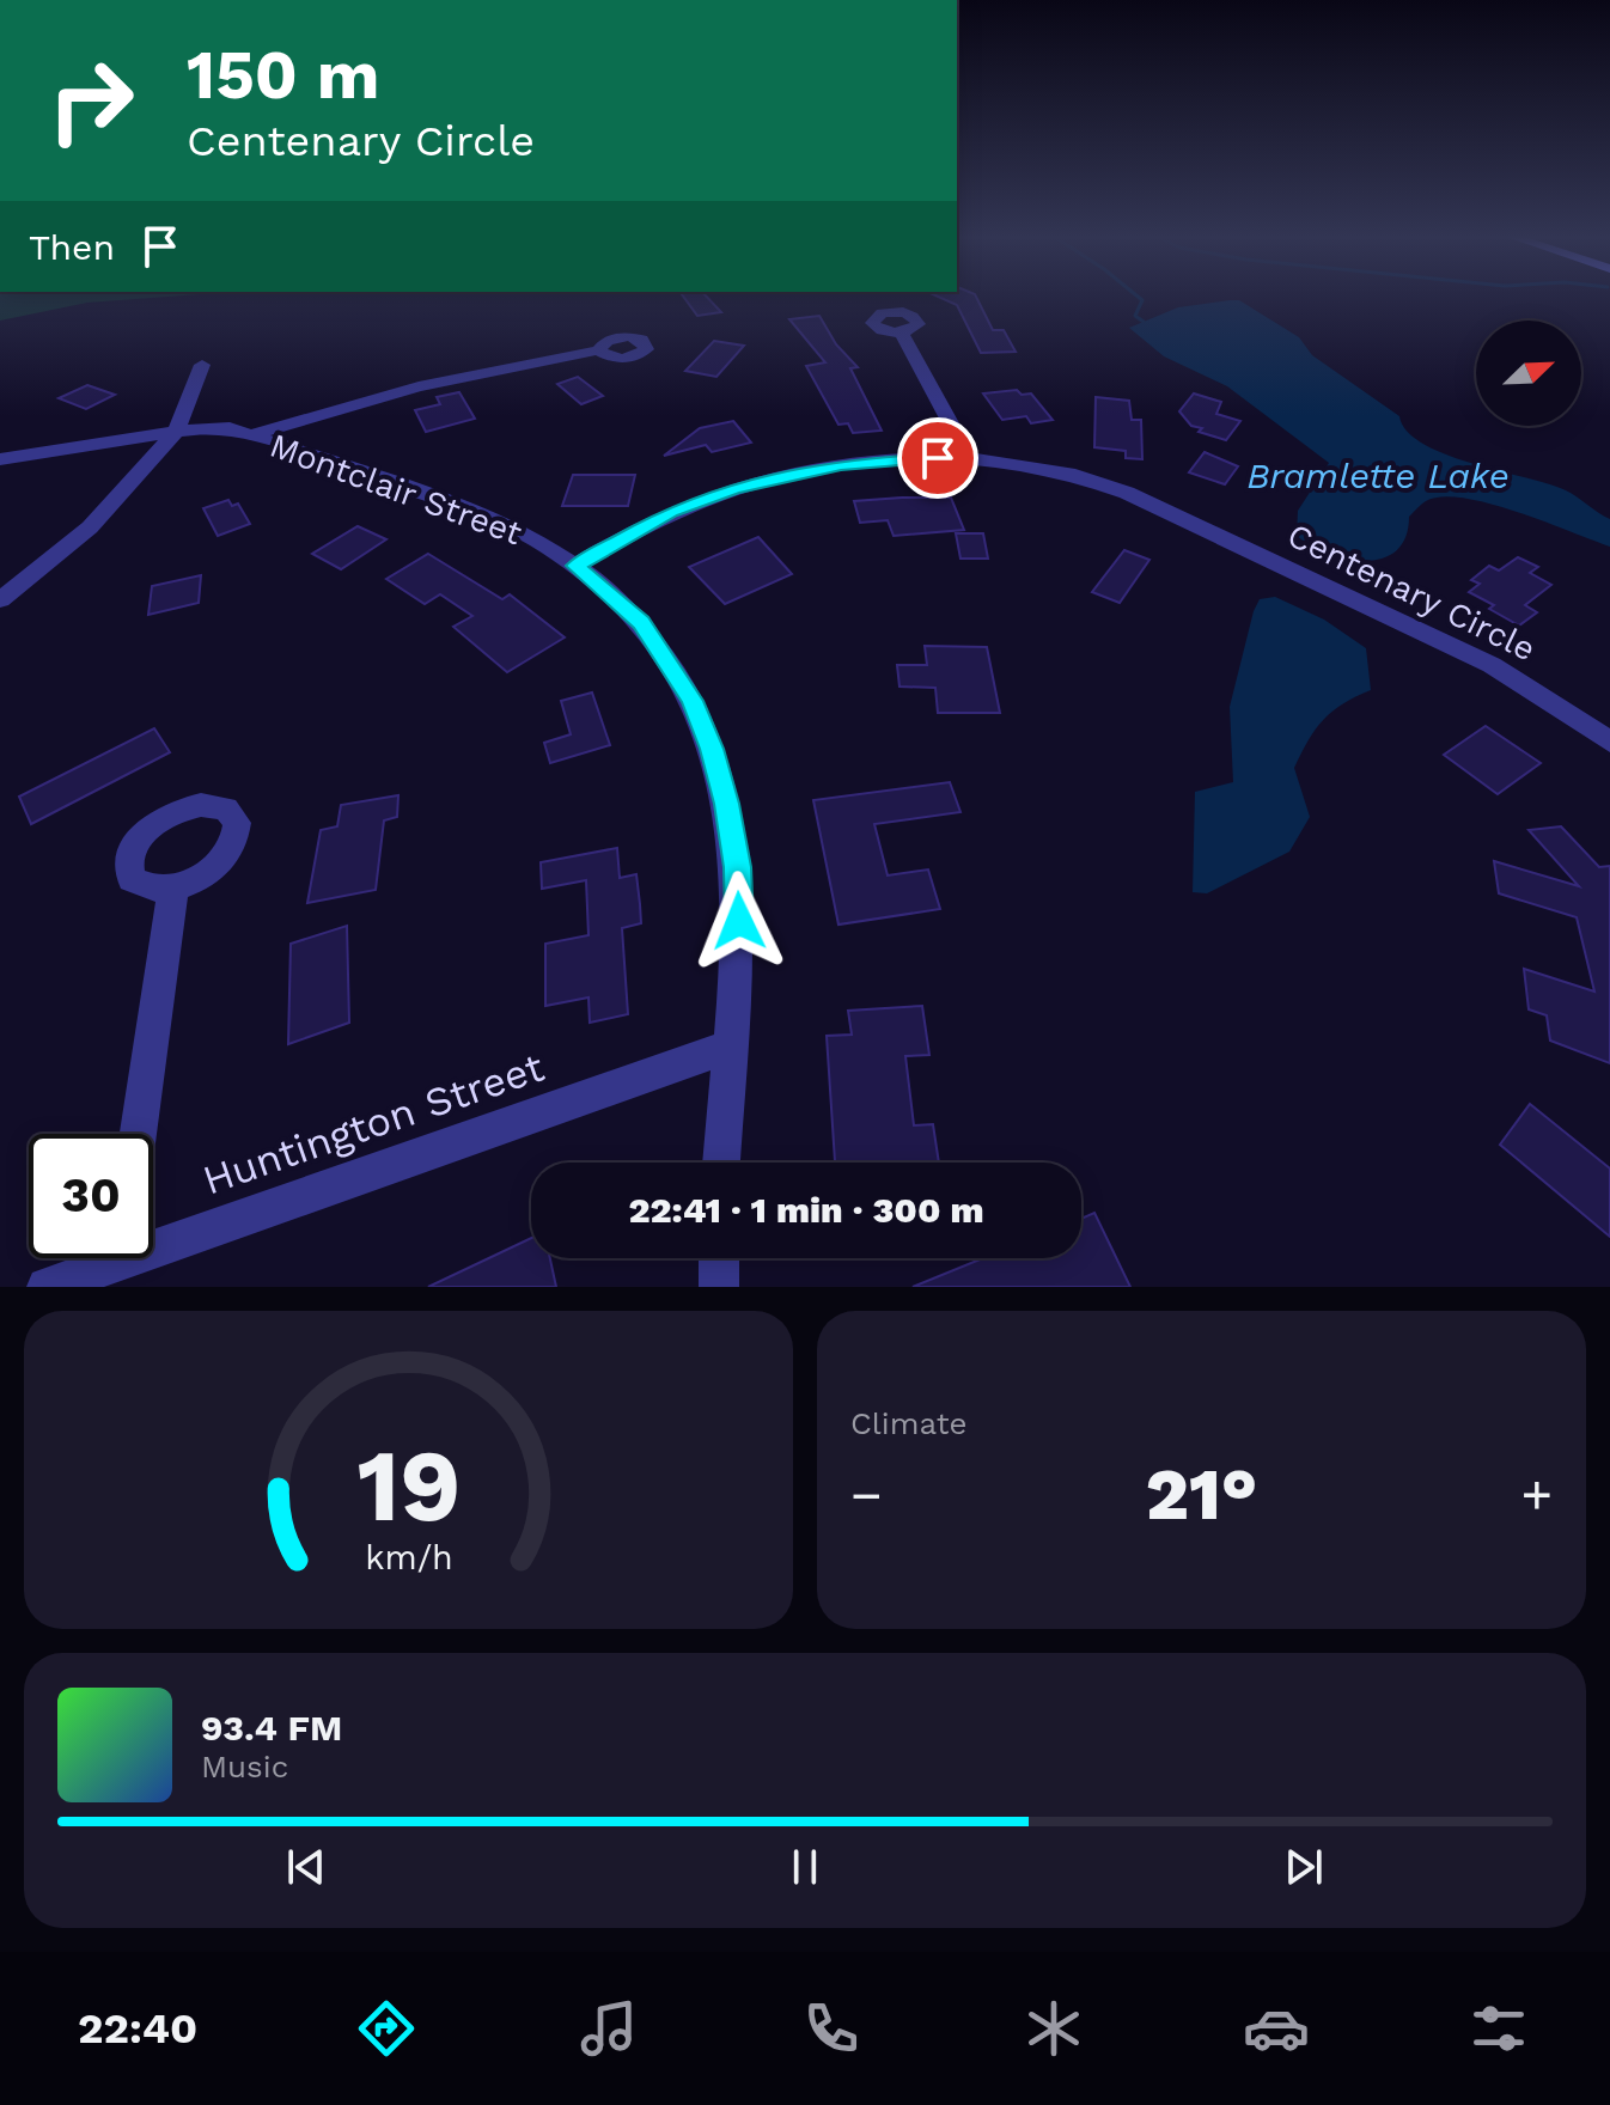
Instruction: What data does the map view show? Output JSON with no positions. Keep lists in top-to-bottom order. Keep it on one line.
{"streets":{"street":["Montclair Street","Centenary Circle","Huntington Street"]},"crossings":[["Montclair Street","Centenary Circle"],["Montclair Street","Huntington Street"]],"water":["Bramlette Lake"],"north":"top right","page":{"turn":["150 m","Centenary Circle"],"then":"Then","limit":"30","trip":"22:41 · 1 min · 300 m","tile":"Climate","heat":["−","21°","+"],"song":["93.4 FM","Music"],"tabs":"22:40","gauge":["19","km/h"]}}
